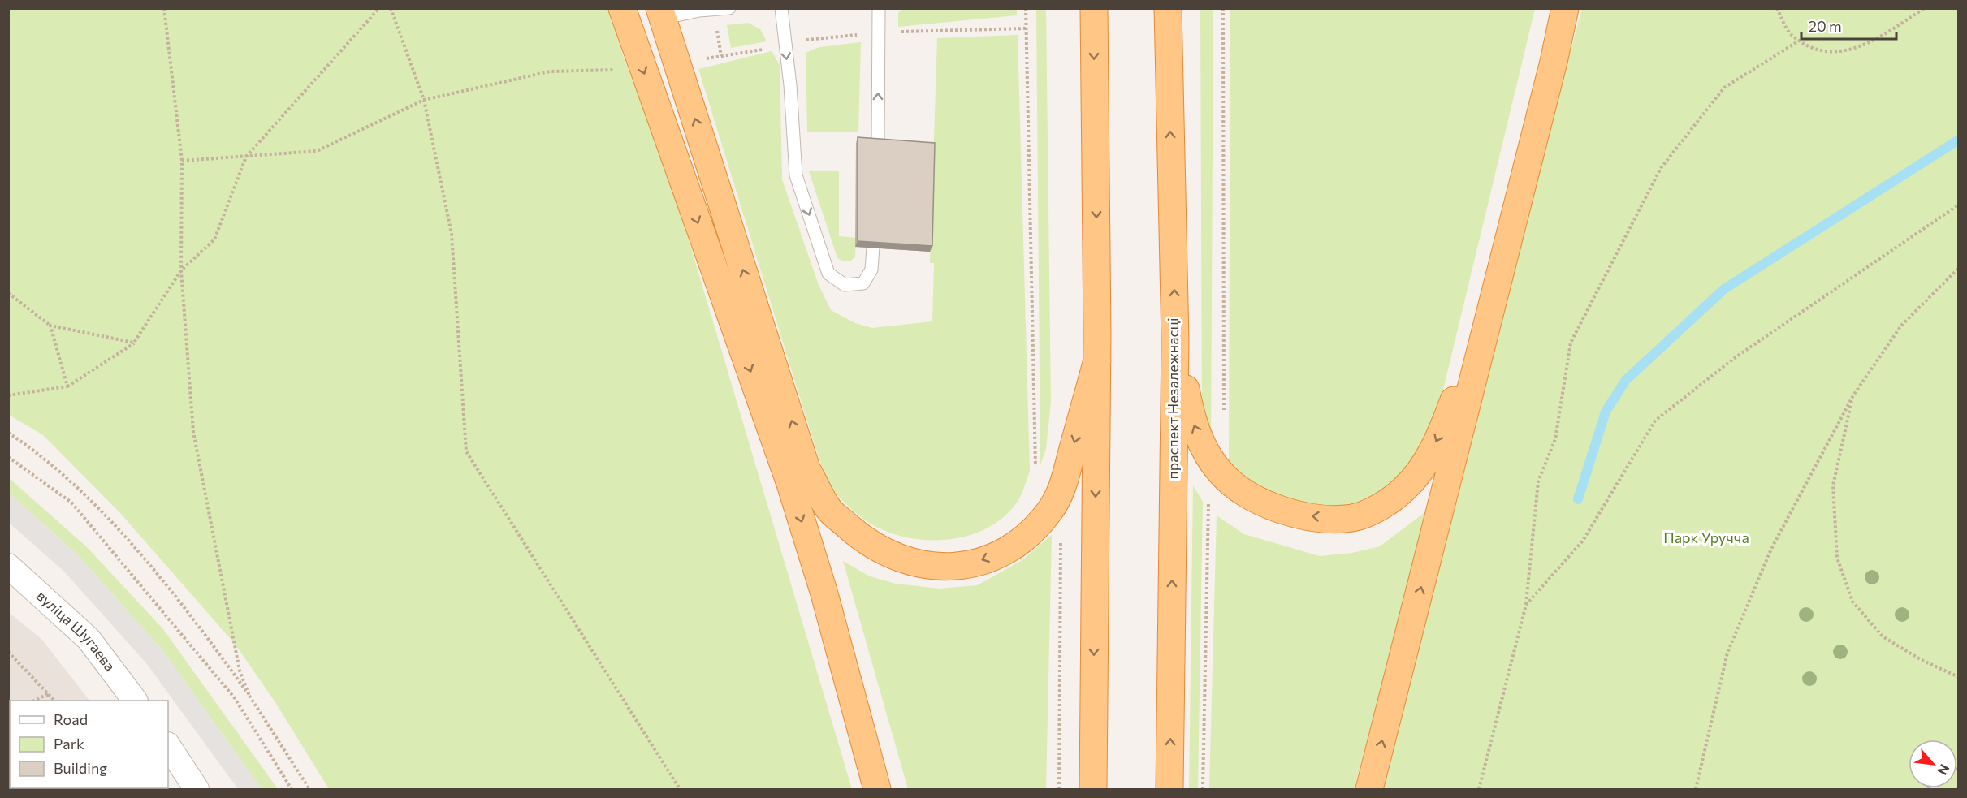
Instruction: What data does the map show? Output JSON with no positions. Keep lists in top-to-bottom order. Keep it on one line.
{"streets":{"highway":["праспект Незалежнасці"],"street":["вуліца Шугаева"]},"parks":["Парк Уручча"],"legend":["Road","Park","Building"],"scale_bar":"20 m","north":"bottom right"}
